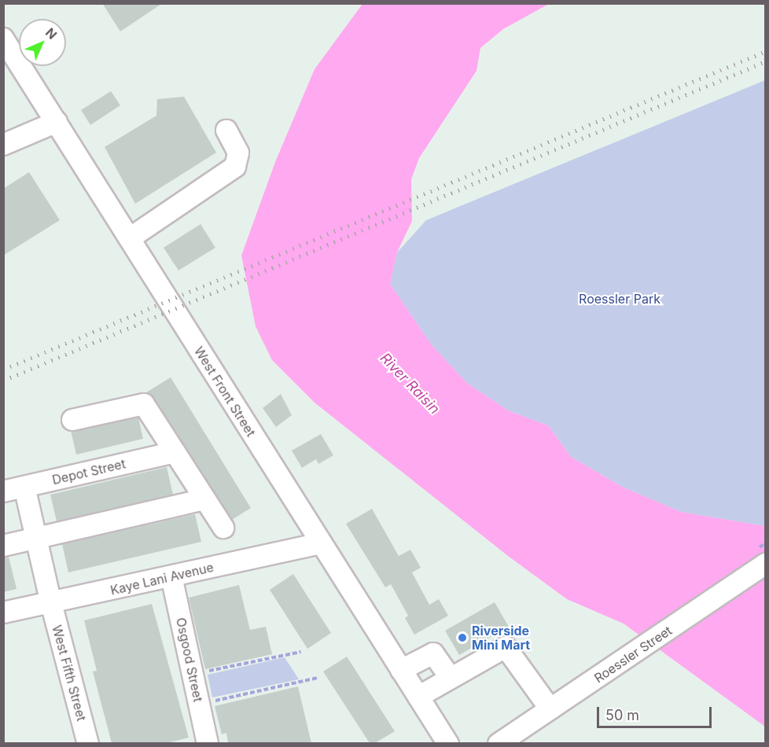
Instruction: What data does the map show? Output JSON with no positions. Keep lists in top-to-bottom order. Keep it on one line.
{"streets":{"street":["West Front Street","Depot Street","Kaye Lani Avenue","Roessler Street","Osgood Street","West Fifth Street"]},"crossings":[["West Front Street","Kaye Lani Avenue"],["Depot Street","West Fifth Street"],["Kaye Lani Avenue","Osgood Street"],["Kaye Lani Avenue","West Fifth Street"]],"water":["River Raisin"],"parks":["Roessler Park"],"places":["Riverside Mini Mart"],"scale_bar":"50 m","north":"top right"}
